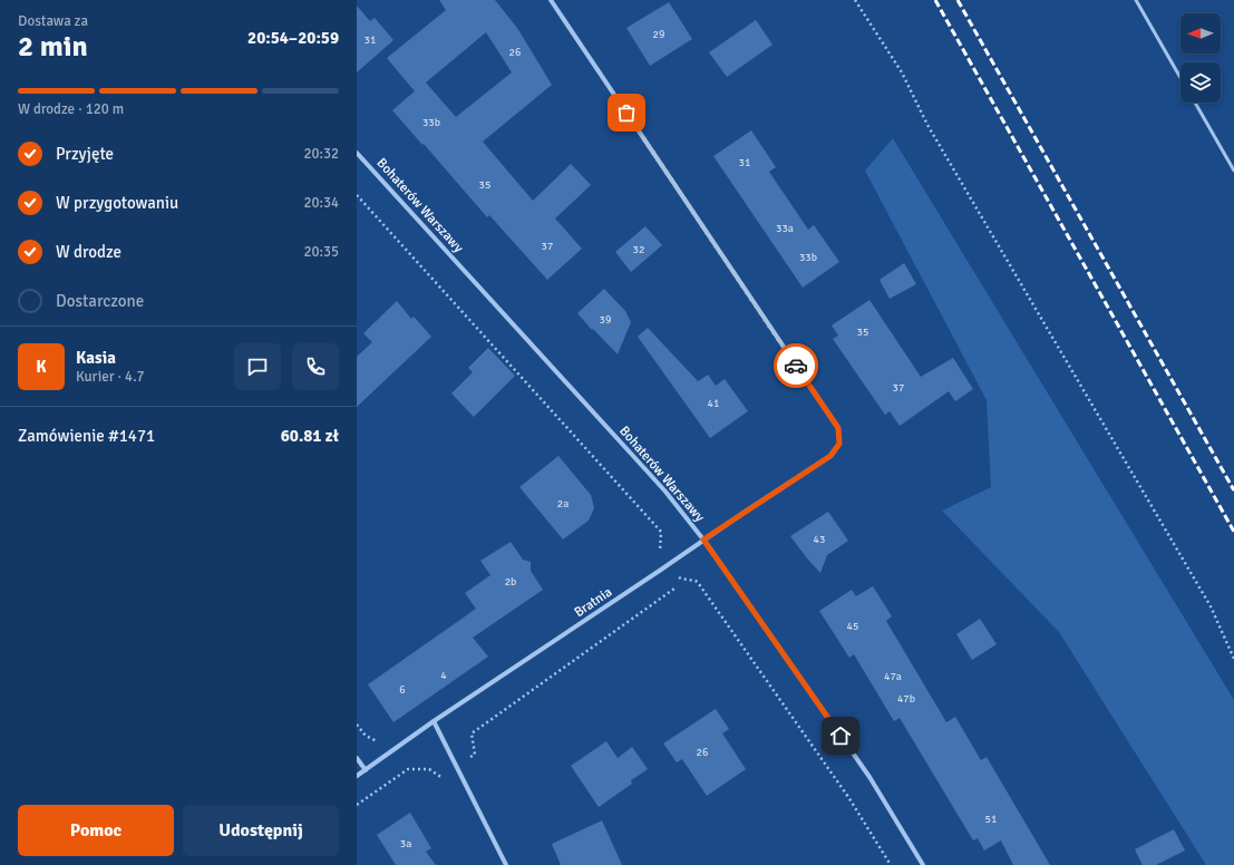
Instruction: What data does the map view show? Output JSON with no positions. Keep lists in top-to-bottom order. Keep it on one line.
{"streets":{"street":["Bohaterów Warszawy","Bratnia"]},"crossings":[["Bohaterów Warszawy","Bratnia"]],"house_numbers":["29","31","26","33b","31","35","33a","37","32","33b","39","35","37","41","2a","43","2b","45","4","47a","6","47b","26","51","3a"],"north":"left","page":{"heading":["2 min","Dostawa za","20:54–20:59"],"panel":["Kasia","Kurier · 4.7","Zamówienie #1471","60.81 zł"],"bar":"W drodze · 120 m","list":[["Przyjęte","20:32"],["W przygotowaniu","20:34"],["W drodze","20:35"],"Dostarczone"],"round":"K","buttons":["Pomoc","Udostępnij"]}}
